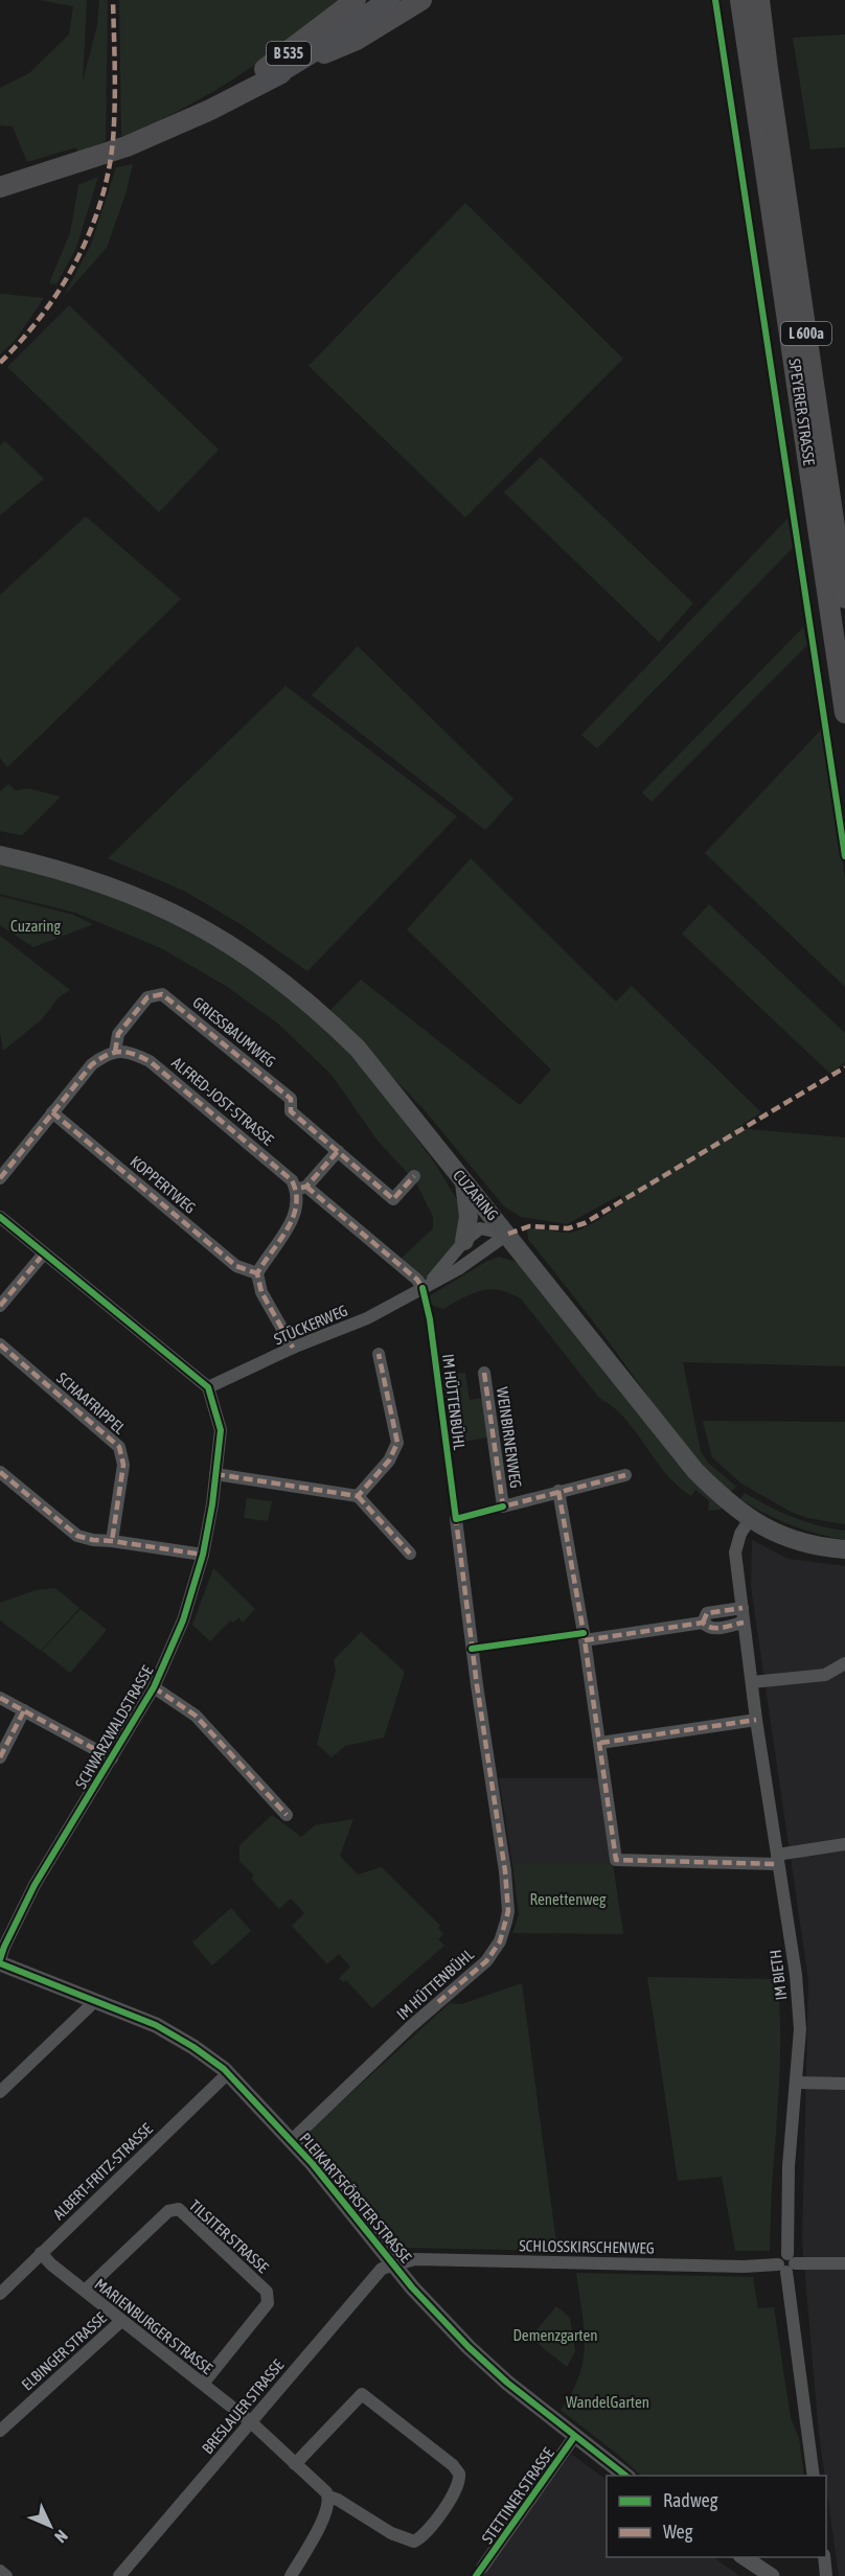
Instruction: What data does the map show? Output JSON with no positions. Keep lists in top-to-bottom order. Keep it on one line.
{"streets":{"highway":["B 535"],"main road":["L 600a","SPEYERER STRASSE","CUZARING"],"street":["GRIESSBAUMWEG","ALFRED-JOST-STRASSE","KOPPERTWEG","STÜCKERWEG","IM HÜTTENBÜHL","SCHAAFRIPPEL","WEINBIRNENWEG","SCHWARZWALDSTRASSE","IM BIETH","ALBERT-FRITZ-STRASSE","PLEIKARTSFÖRSTER STRASSE","TILSITER STRASSE","SCHLOSSKIRSCHENWEG","MARIENBURGER STRASSE","ELBINGER STRASSE","BRESLAUER STRASSE","STETTINER STRASSE"]},"crossings":[["GRIESSBAUMWEG","ALFRED-JOST-STRASSE"],["ALFRED-JOST-STRASSE","STÜCKERWEG"],["CUZARING","STÜCKERWEG"],["CUZARING","IM BIETH"],["STÜCKERWEG","SCHWARZWALDSTRASSE"],["IM HÜTTENBÜHL","PLEIKARTSFÖRSTER STRASSE"],["SCHWARZWALDSTRASSE","PLEIKARTSFÖRSTER STRASSE"],["IM BIETH","SCHLOSSKIRSCHENWEG"],["ALBERT-FRITZ-STRASSE","PLEIKARTSFÖRSTER STRASSE"],["ALBERT-FRITZ-STRASSE","MARIENBURGER STRASSE"],["PLEIKARTSFÖRSTER STRASSE","SCHLOSSKIRSCHENWEG"],["PLEIKARTSFÖRSTER STRASSE","BRESLAUER STRASSE"],["PLEIKARTSFÖRSTER STRASSE","STETTINER STRASSE"],["TILSITER STRASSE","MARIENBURGER STRASSE"],["SCHLOSSKIRSCHENWEG","BRESLAUER STRASSE"],["MARIENBURGER STRASSE","ELBINGER STRASSE"],["MARIENBURGER STRASSE","BRESLAUER STRASSE"]],"parks":["Cuzaring","Renettenweg","Demenzgarten","WandelGarten"],"legend":["Radweg","Weg"],"north":"bottom right"}
